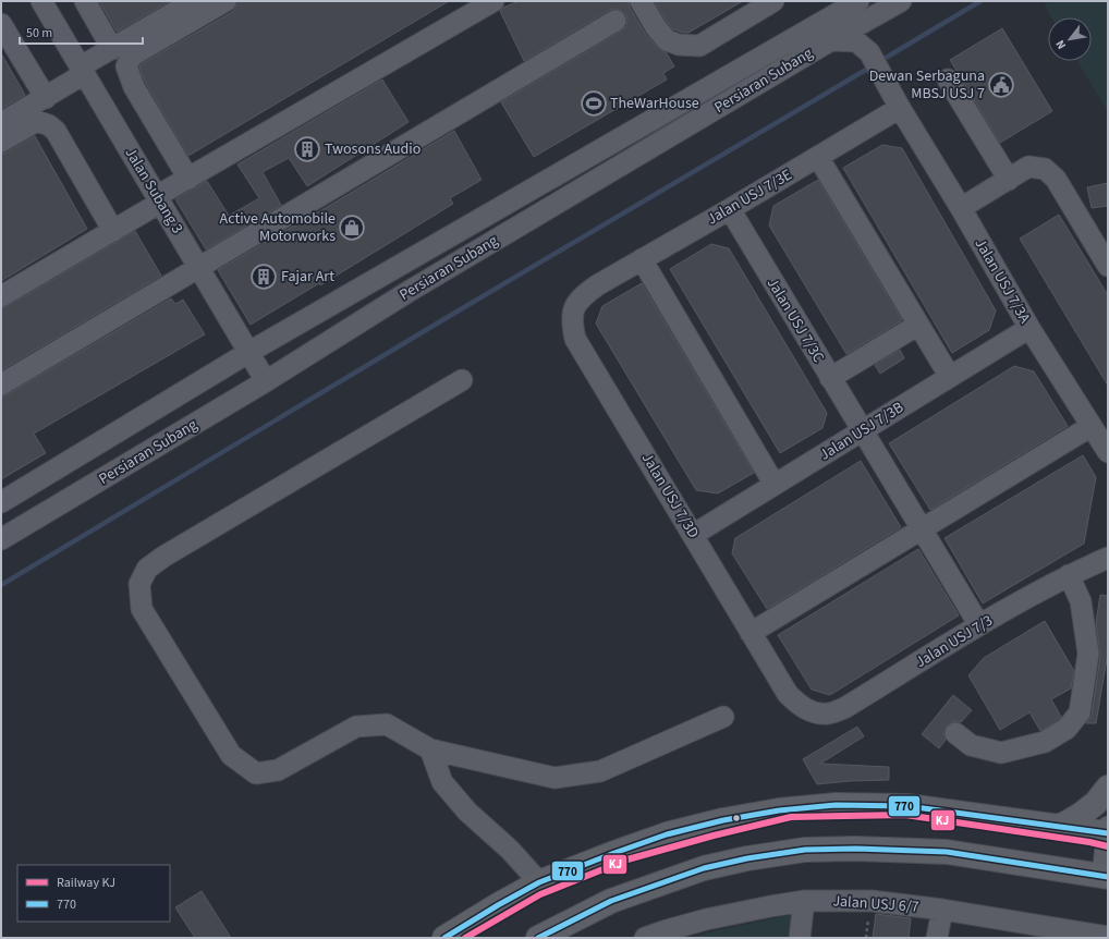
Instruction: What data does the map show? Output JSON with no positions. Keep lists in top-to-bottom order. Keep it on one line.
{"streets":{"street":["Persiaran Subang","Jalan Subang 3","Jalan USJ 7/3E","Jalan USJ 7/3A","Jalan USJ 7/3C","Jalan USJ 7/3B","Jalan USJ 7/3D","Jalan USJ 7/3","Jalan USJ 6/7"]},"crossings":[["Persiaran Subang","Jalan Subang 3"],["Jalan USJ 7/3E","Jalan USJ 7/3A"],["Jalan USJ 7/3E","Jalan USJ 7/3C"],["Jalan USJ 7/3E","Jalan USJ 7/3D"],["Jalan USJ 7/3A","Jalan USJ 7/3B"],["Jalan USJ 7/3C","Jalan USJ 7/3B"],["Jalan USJ 7/3C","Jalan USJ 7/3"],["Jalan USJ 7/3B","Jalan USJ 7/3D"],["Jalan USJ 7/3D","Jalan USJ 7/3"]],"places":{"public building":["Dewan Serbaguna MBSJ USJ 7"],"sports":["TheWarHouse"],"building":["Twosons Audio","Fajar Art"],"shop":["Active Automobile Motorworks"]},"lines":["transit line 770","rail line KJ"],"legend":["Railway KJ","770"],"scale_bar":"50 m","north":"bottom left"}
